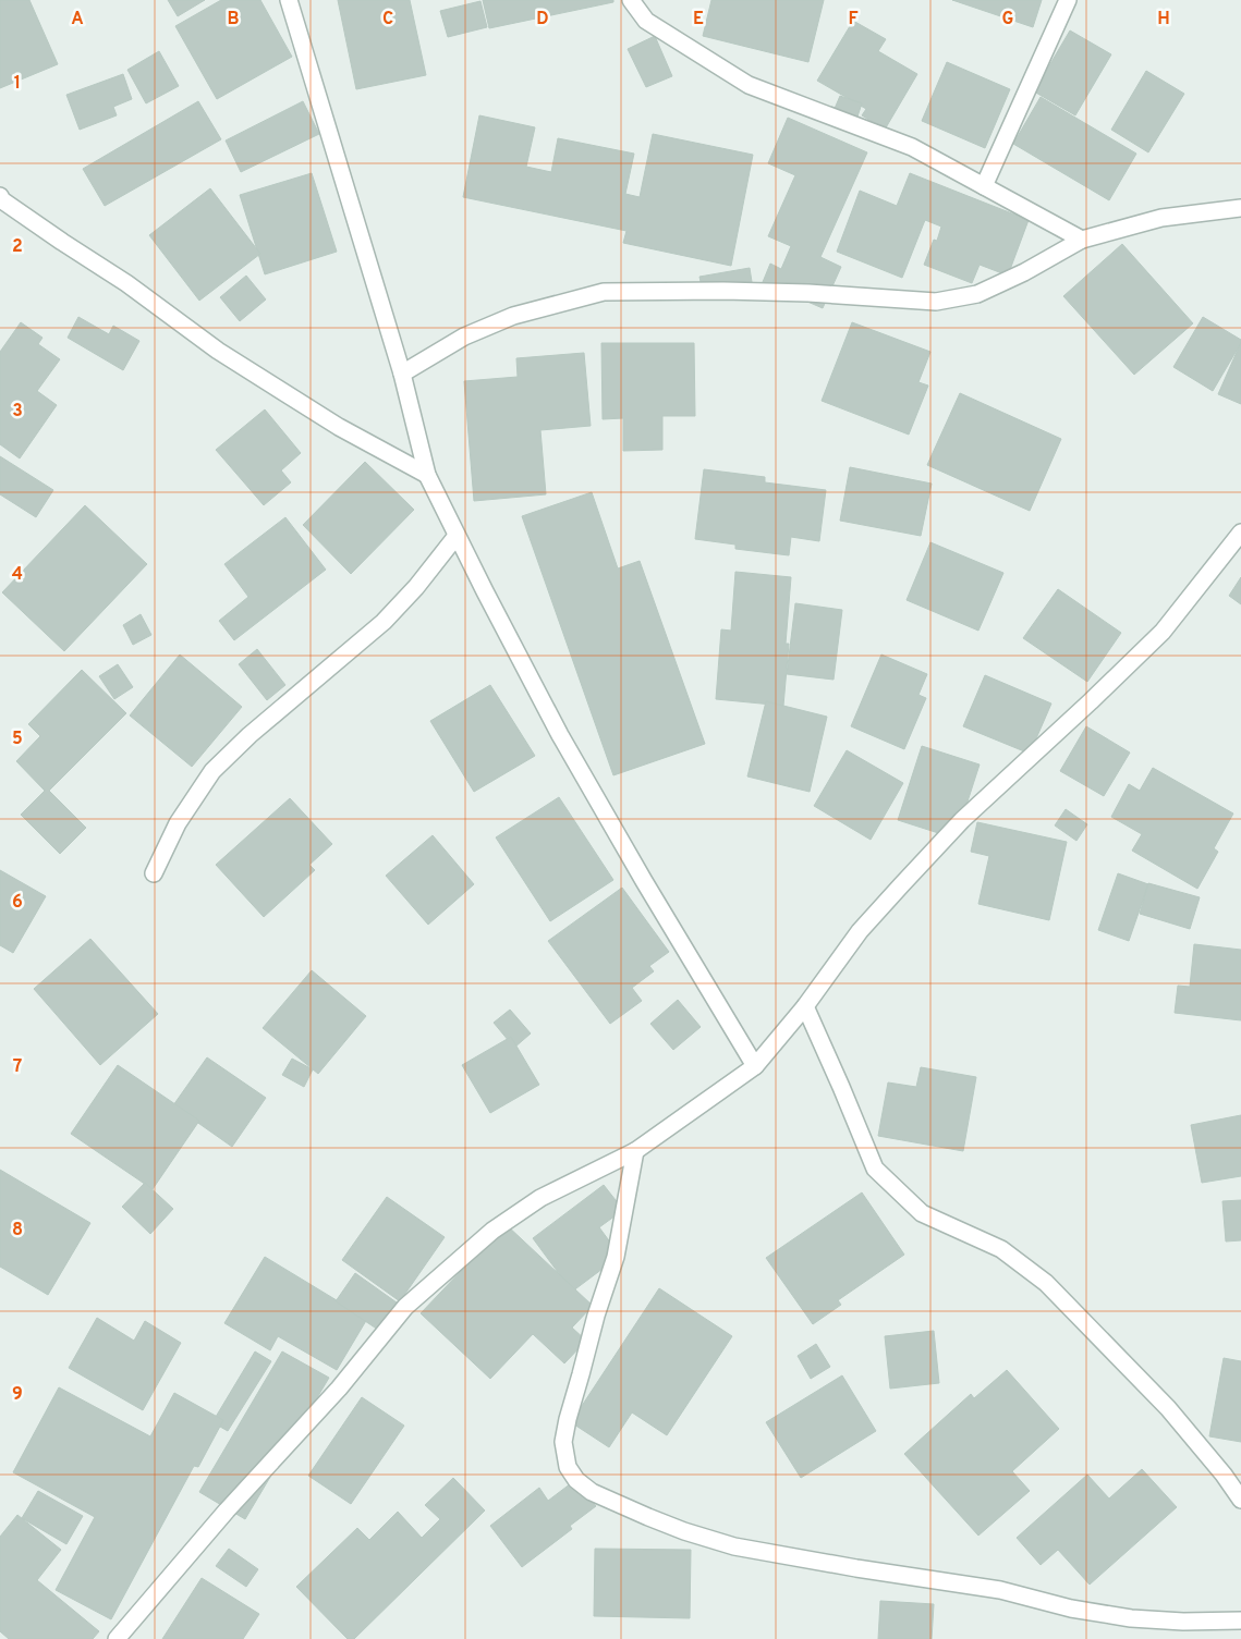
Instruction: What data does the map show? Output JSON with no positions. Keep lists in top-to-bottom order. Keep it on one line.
{"grid":{"columns":["A","B","C","D","E","F","G","H"],"rows":["1","2","3","4","5","6","7","8","9"]}}
